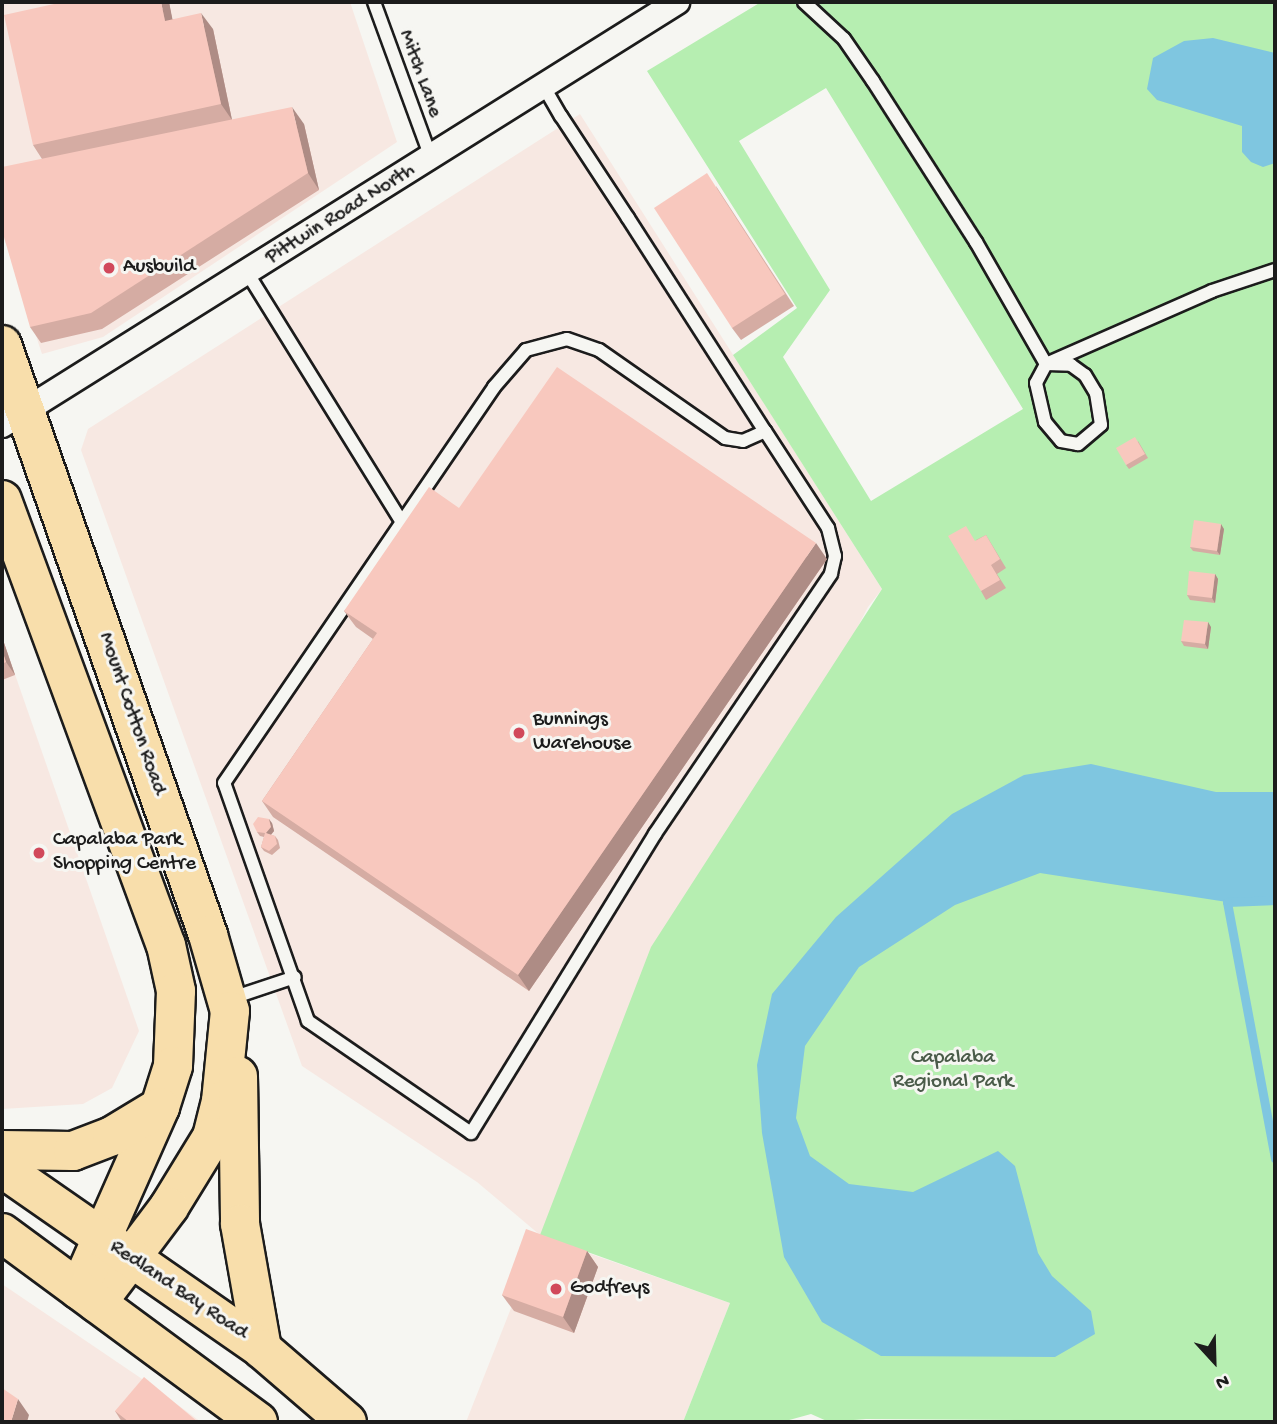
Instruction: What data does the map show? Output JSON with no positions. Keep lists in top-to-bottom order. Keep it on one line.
{"streets":{"main road":["Mount Cotton Road","Redland Bay Road"],"street":["Pittwin Road North"],"lane":["Mitch Lane"]},"crossings":[["Mitch Lane","Pittwin Road North"],["Pittwin Road North","Mount Cotton Road"],["Mount Cotton Road","Redland Bay Road"]],"parks":["Capalaba Regional Park"],"places":["Ausbuild","Bunnings Warehouse","Capalaba Park Shopping Centre","Godfreys"],"north":"bottom"}
